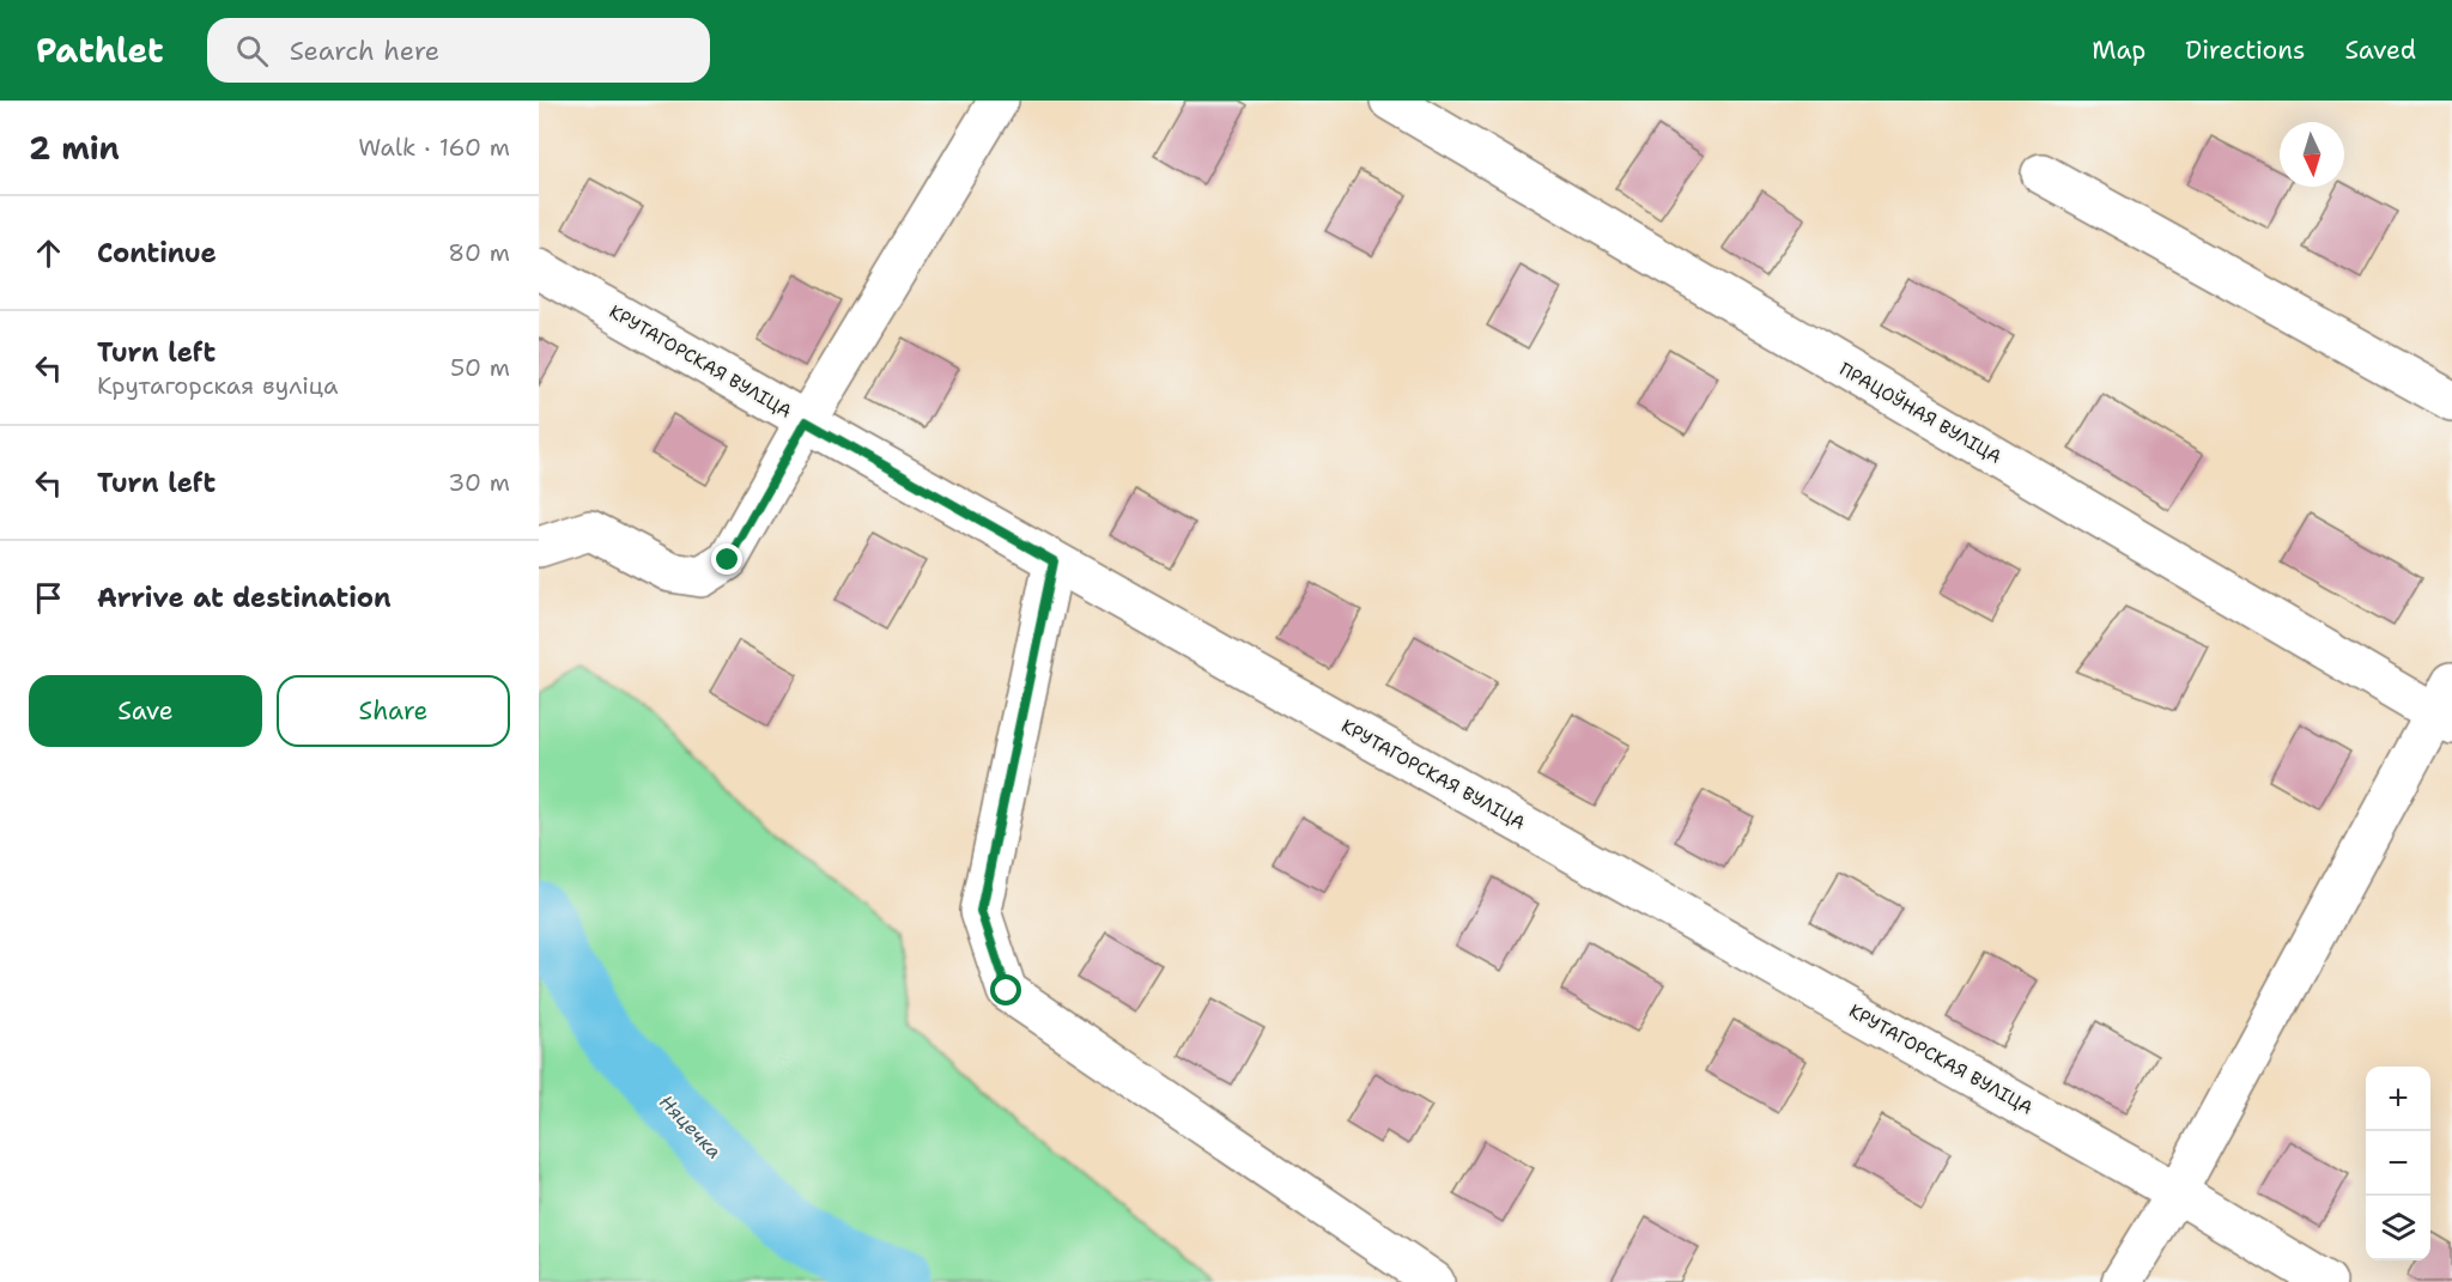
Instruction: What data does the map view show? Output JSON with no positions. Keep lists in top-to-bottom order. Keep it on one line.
{"streets":{"street":["КРУТАГОРСКАЯ ВУЛІЦА","ПРАЦОЎНАЯ ВУЛІЦА"]},"water":["Няцечка"],"north":"bottom","page":{"header":"Pathlet","search":"Search here","nav":["Map","Directions","Saved"],"heading":["2 min","Walk · 160 m"],"list":[["Continue","80 m"],["Turn left","Крутагорская вуліца","50 m"],["Turn left","30 m"],"Arrive at destination"],"buttons":["Save","Share"],"map_buttons":["+","−"]}}
